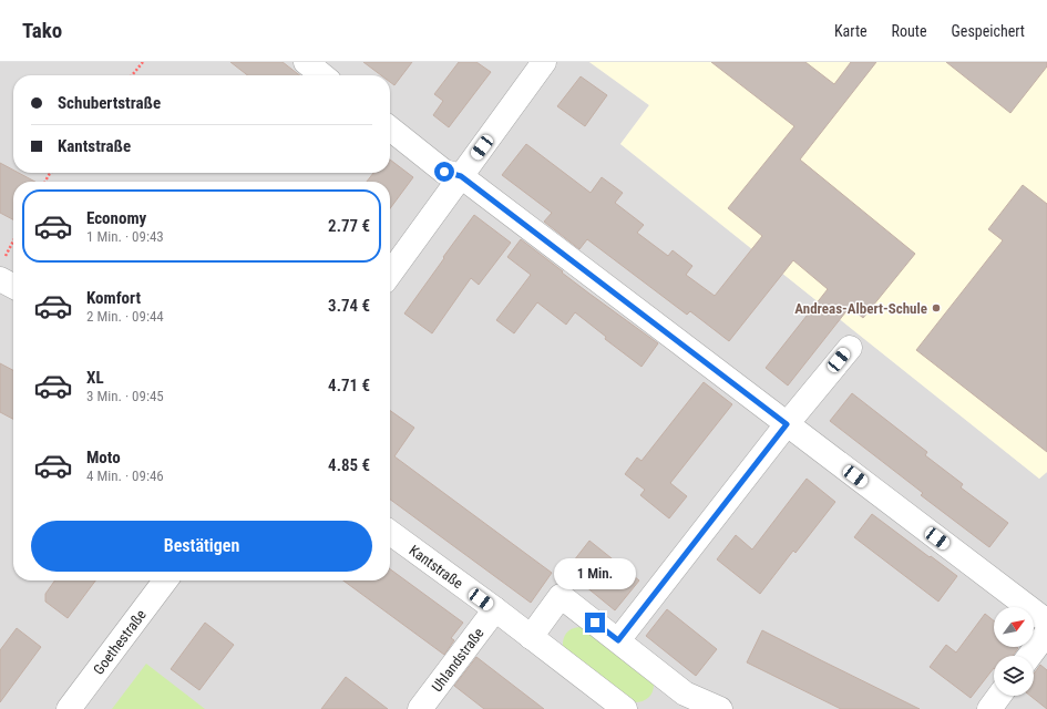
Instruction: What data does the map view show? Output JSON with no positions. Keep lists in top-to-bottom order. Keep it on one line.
{"streets":{"street":["Kantstraße","Goethestraße","Uhlandstraße"]},"crossings":[["Kantstraße","Uhlandstraße"]],"places":["Andreas-Albert-Schule"],"north":"top right","page":{"header":"Tako","nav":["Karte","Route","Gespeichert"],"banner":["Schubertstraße","Kantstraße"],"list":[{"name":"Economy","note":"1 Min. · 09:43","value":"2.77 €"},{"name":"Komfort","note":"2 Min. · 09:44","value":"3.74 €"},{"name":"XL","note":"3 Min. · 09:45","value":"4.71 €"},{"name":"Moto","note":"4 Min. · 09:46","value":"4.85 €"}],"buttons":"Bestätigen","bubble":"1 Min."}}
